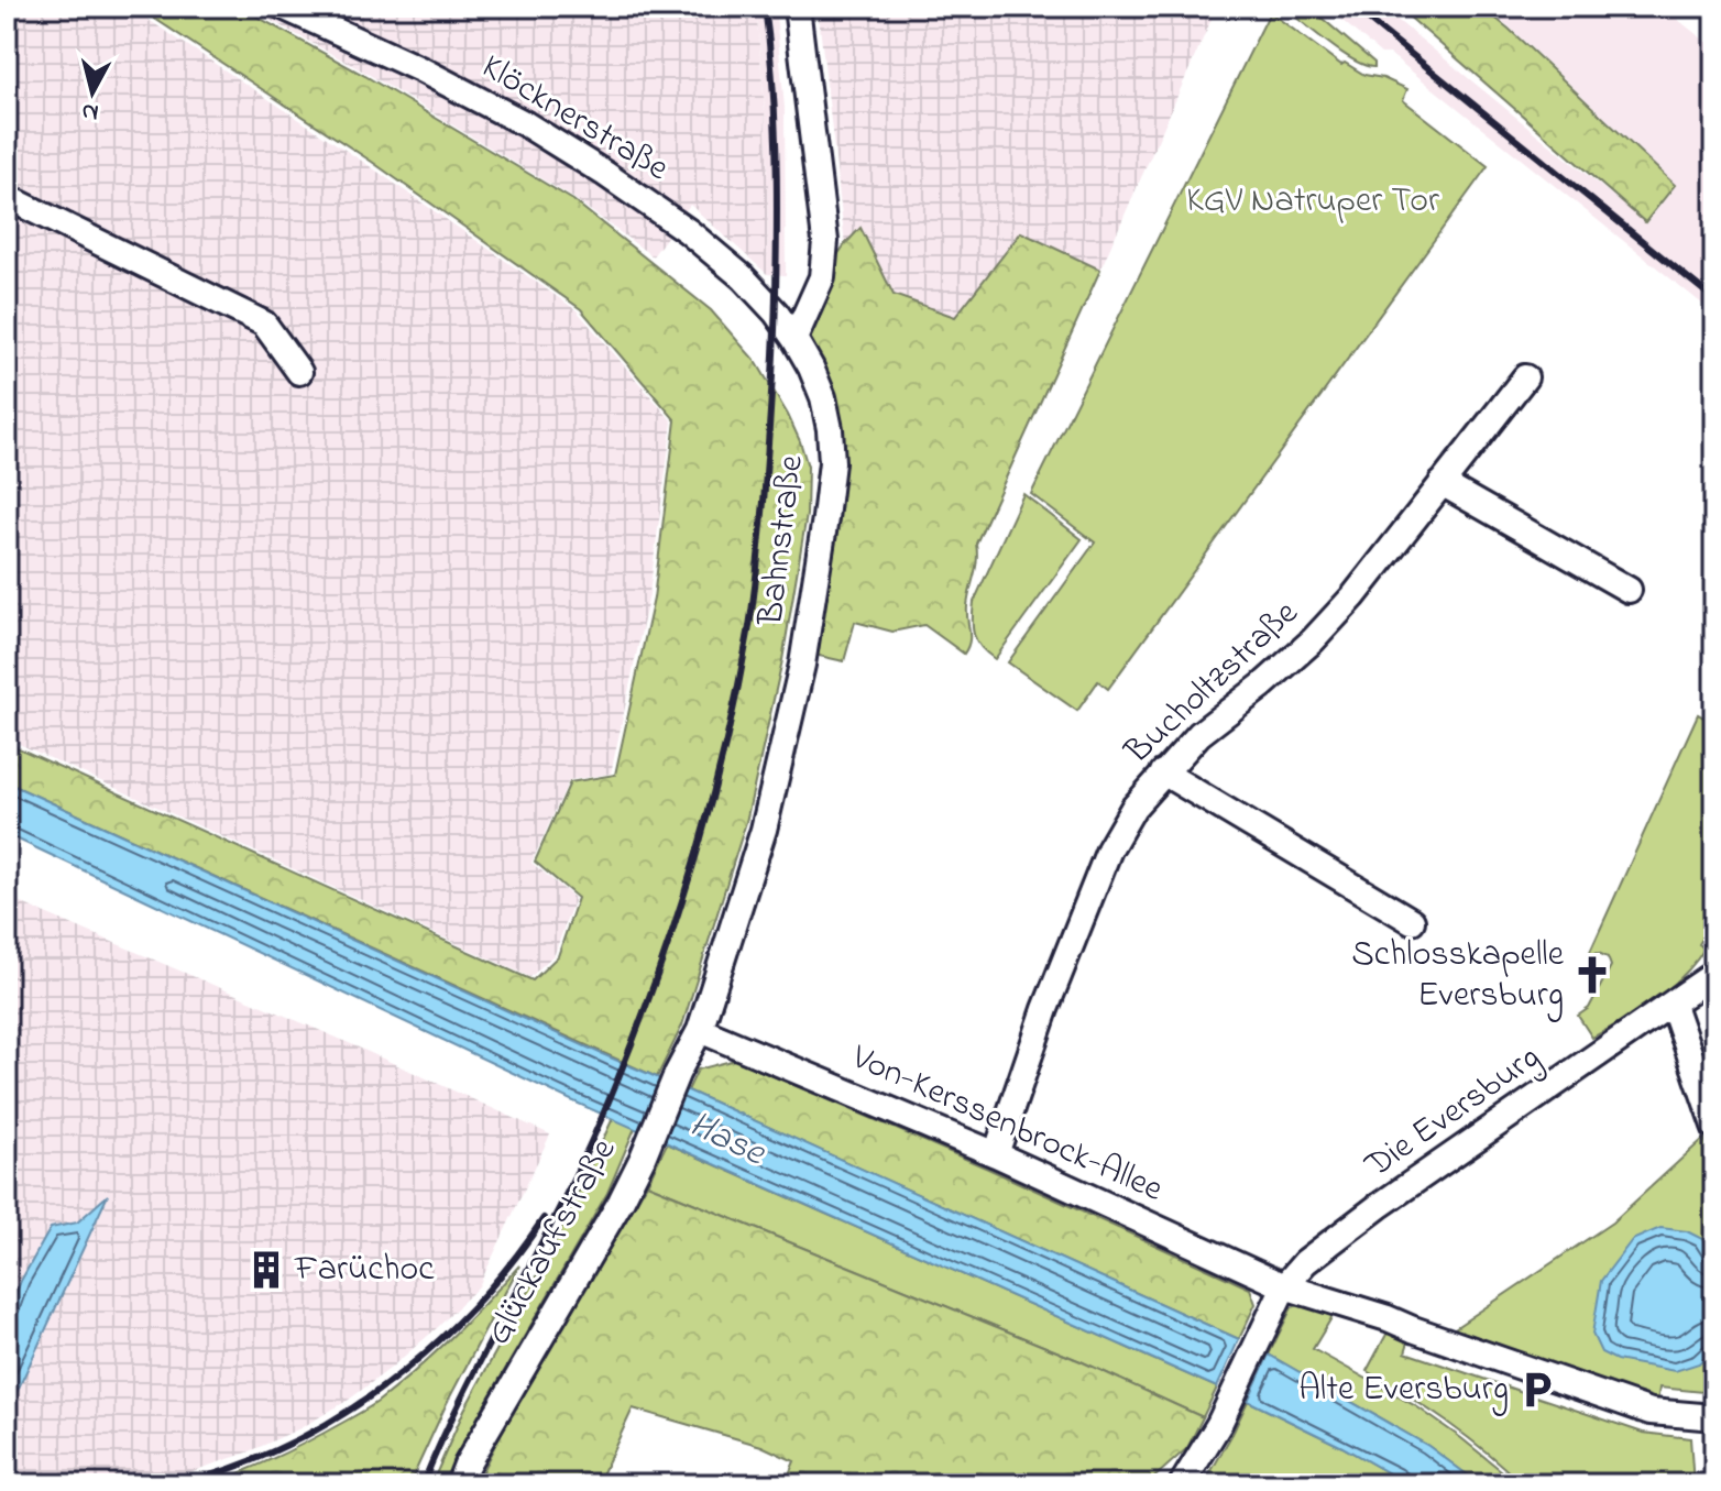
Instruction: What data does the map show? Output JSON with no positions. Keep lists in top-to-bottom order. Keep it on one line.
{"streets":{"street":["Klöcknerstraße","Bahnstraße","Bucholtzstraße","Die Eversburg","Von-Kerssenbrock-Allee","Glückaufstraße"]},"crossings":[["Klöcknerstraße","Bahnstraße"],["Bahnstraße","Von-Kerssenbrock-Allee"],["Bahnstraße","Glückaufstraße"],["Bucholtzstraße","Von-Kerssenbrock-Allee"],["Die Eversburg","Von-Kerssenbrock-Allee"],["Von-Kerssenbrock-Allee","Glückaufstraße"]],"water":["Hase"],"parks":["KGV Natruper Tor"],"places":{"church":["Schlosskapelle Eversburg"],"building":["Farüchoc"],"parking":["Alte Eversburg"]},"north":"bottom"}
